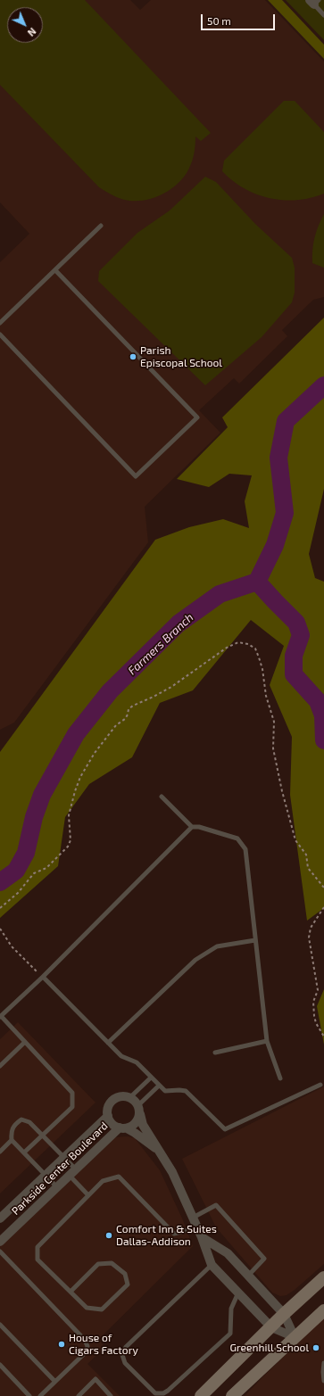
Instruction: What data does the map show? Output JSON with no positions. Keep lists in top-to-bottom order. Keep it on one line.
{"streets":{"street":["Parkside Center Boulevard"]},"water":["Farmers Branch"],"places":["Parish Episcopal School","Comfort Inn & Suites Dallas-Addison","House of Cigars Factory","Greenhill School"],"scale_bar":"50 m","north":"bottom right"}
